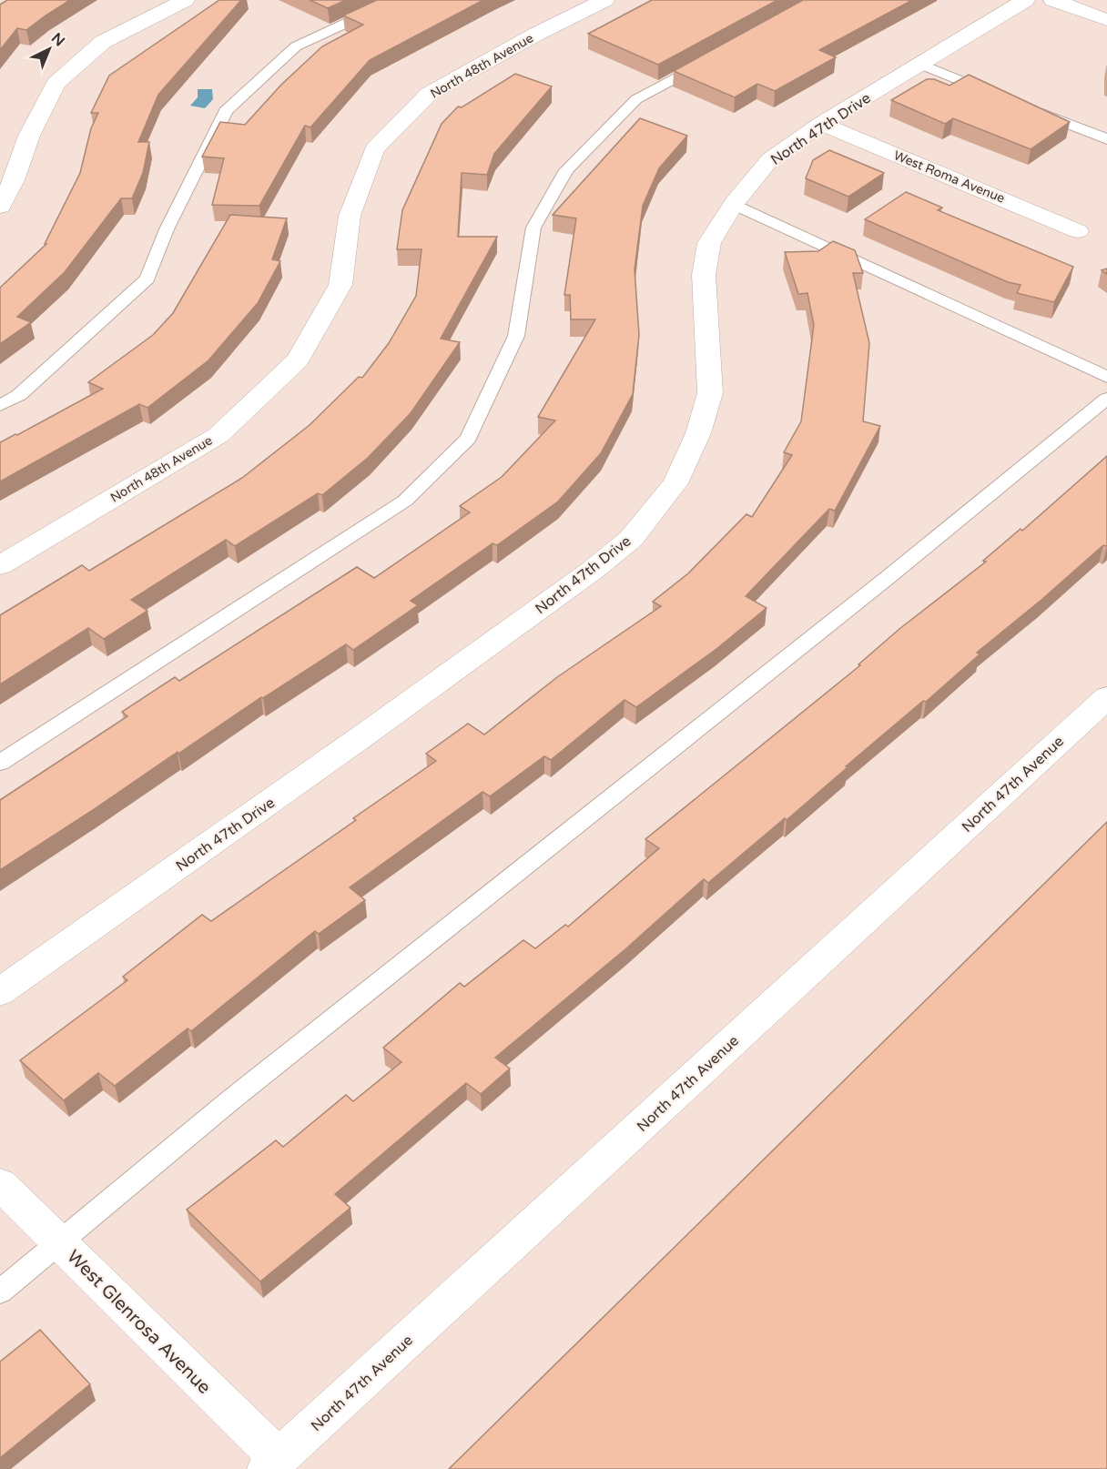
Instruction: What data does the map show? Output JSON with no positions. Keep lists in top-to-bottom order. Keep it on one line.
{"streets":{"street":["North 48th Avenue","North 47th Drive","West Roma Avenue","North 47th Avenue","West Glenrosa Avenue"]},"crossings":[["North 47th Drive","West Roma Avenue"],["North 47th Avenue","West Glenrosa Avenue"]],"north":"top right"}
